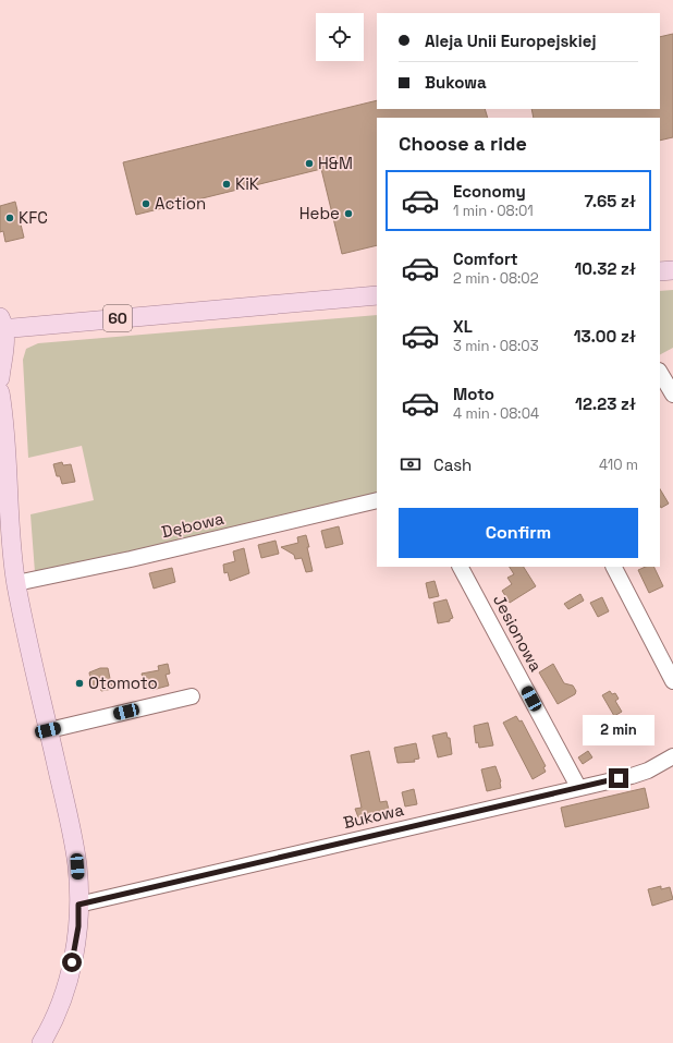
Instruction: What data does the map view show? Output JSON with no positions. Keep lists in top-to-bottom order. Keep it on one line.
{"streets":{"main road":["60"],"street":["Dębowa","Jesionowa","Bukowa"]},"crossings":[["Jesionowa","Bukowa"]],"places":["H&M","KiK","Action","Hebe","KFC","Otomoto"],"page":{"banner":["Aleja Unii Europejskiej","Bukowa"],"heading":"Choose a ride","list":[{"name":"Economy","note":"1 min · 08:01","value":"7.65 zł"},{"name":"Comfort","note":"2 min · 08:02","value":"10.32 zł"},{"name":"XL","note":"3 min · 08:03","value":"13.00 zł"},{"name":"Moto","note":"4 min · 08:04","value":"12.23 zł"}],"pay":["Cash","410 m"],"buttons":"Confirm","bubble":"2 min"}}
